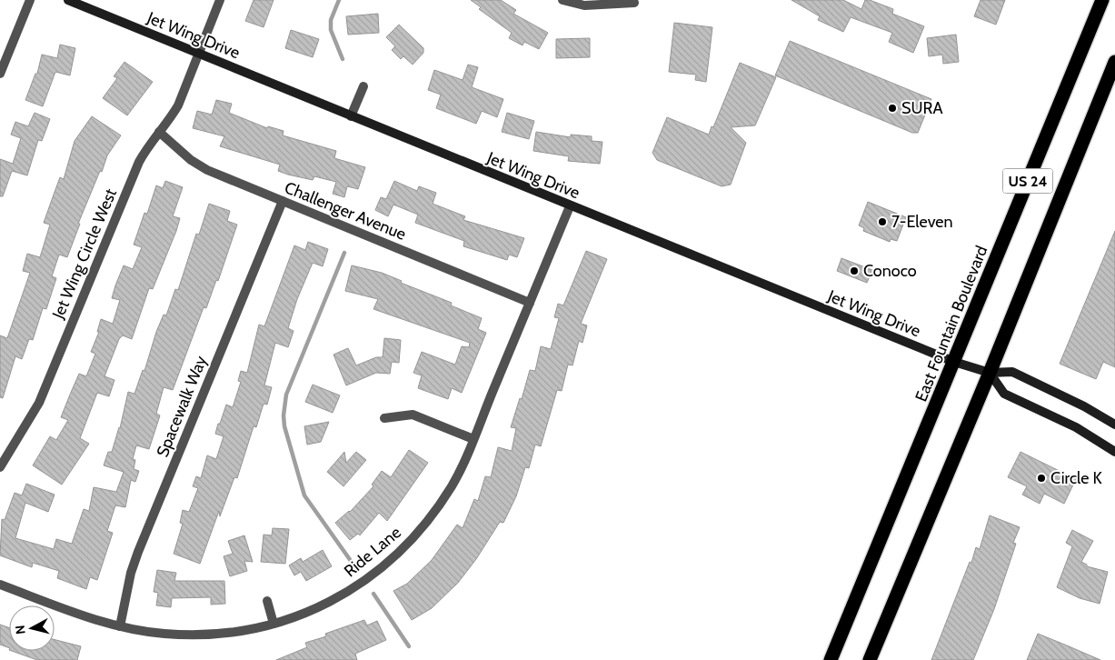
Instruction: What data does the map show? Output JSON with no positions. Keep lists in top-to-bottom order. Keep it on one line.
{"streets":{"highway":["US 24","East Fountain Boulevard"],"main road":["Jet Wing Drive"],"street":["Challenger Avenue","Jet Wing Circle West","Spacewalk Way","Ride Lane"]},"crossings":[["Jet Wing Drive","US 24"],["Jet Wing Drive","Jet Wing Circle West"],["Jet Wing Drive","East Fountain Boulevard"],["Jet Wing Drive","Ride Lane"],["Challenger Avenue","Jet Wing Circle West"],["Challenger Avenue","Spacewalk Way"],["Challenger Avenue","Ride Lane"],["Spacewalk Way","Ride Lane"]],"places":["SURA","7-Eleven","Conoco","Circle K"],"north":"left"}
